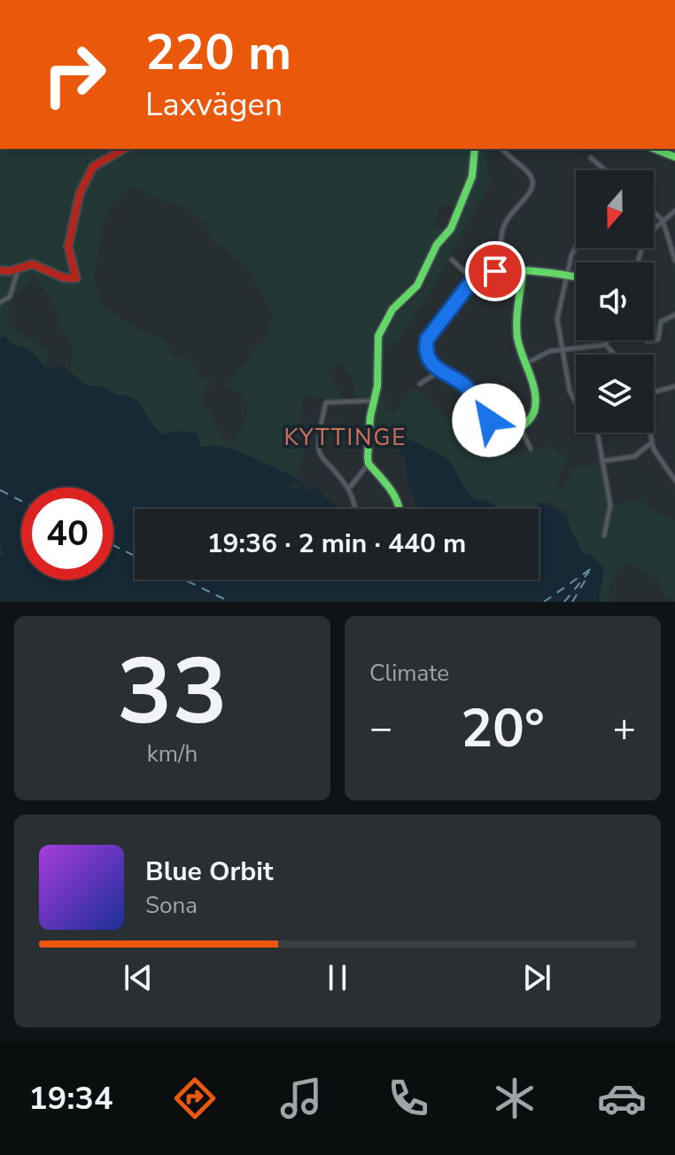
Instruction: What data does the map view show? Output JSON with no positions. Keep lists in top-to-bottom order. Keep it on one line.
{"districts":["KYTTINGE"],"north":"bottom","page":{"turn":["220 m","Laxvägen"],"limit":"40","trip":"19:36 · 2 min · 440 m","tile":[["33","km/h"],"Climate"],"heat":["−","20°","+"],"song":["Blue Orbit","Sona"],"tabs":"19:34"}}
